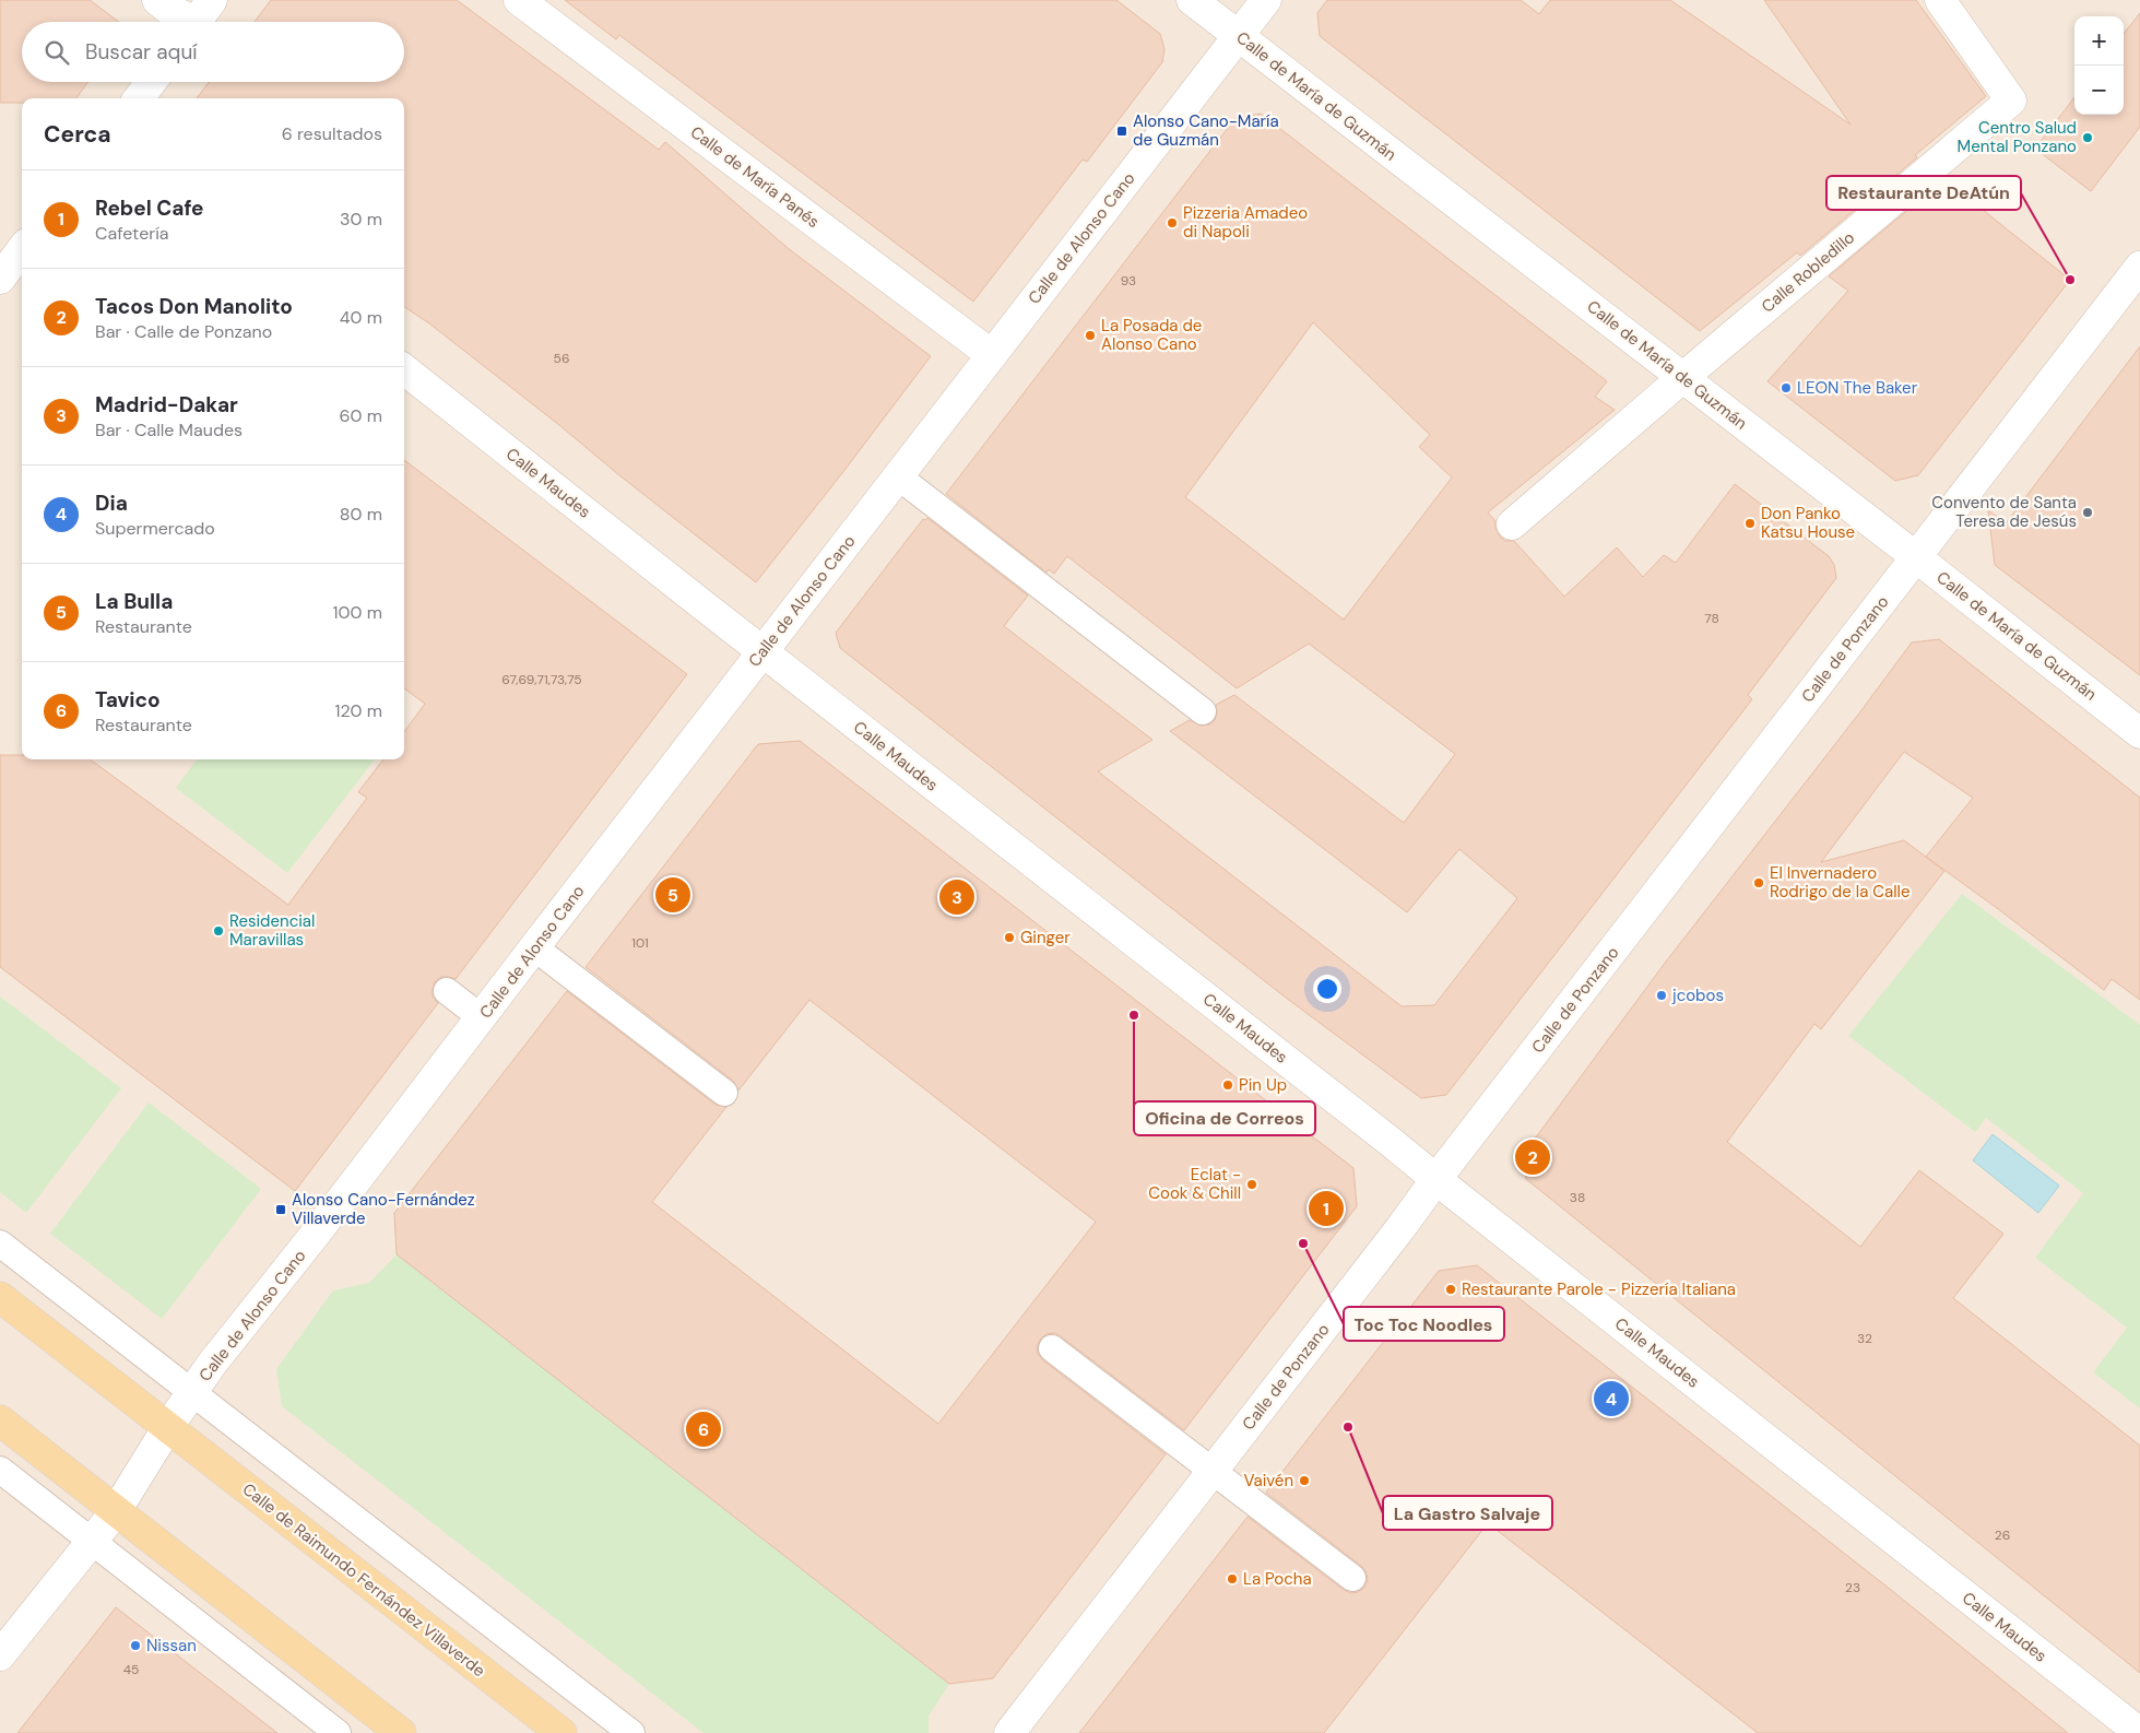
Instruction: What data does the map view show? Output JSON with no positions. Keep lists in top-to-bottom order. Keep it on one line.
{"streets":{"main road":["Calle de Raimundo Fernández Villaverde"],"street":["Calle de María de Guzmán","Calle de María Panés","Calle de Alonso Cano","Calle Robledillo","Calle Maudes","Calle de Ponzano"]},"crossings":[["Calle de María de Guzmán","Calle de Alonso Cano"],["Calle de María de Guzmán","Calle Robledillo"],["Calle de María de Guzmán","Calle de Ponzano"],["Calle de María Panés","Calle de Alonso Cano"],["Calle de Alonso Cano","Calle Maudes"],["Calle de Alonso Cano","Calle de Raimundo Fernández Villaverde"],["Calle Maudes","Calle de Ponzano"]],"places":{"transit":["Alonso Cano-María de Guzmán","Alonso Cano-Fernández Villaverde"],"other":["Centro Salud Mental Ponzano","Pizzeria Amadeo di Napoli","Restaurante DeAtún","La Posada de Alonso Cano","LEON The Baker","Convento de Santa Teresa de Jesús","Don Panko Katsu House","El Invernadero Rodrigo de la Calle","Residencial Maravillas","Ginger","jcobos","Oficina de Correos","Pin Up","Eclat - Cook & Chill","Toc Toc Noodles","Restaurante Parole - Pizzería Italiana","La Gastro Salvaje","Vaivén","La Pocha","Nissan"]},"house_numbers":["93","56","78","67,69,71,73,75","101","38","32","26","23","45"],"page":{"map_buttons":["+","−"],"search":"Buscar aquí","heading":["Cerca","6 resultados"],"list":[{"mark":"1","name":"Rebel Cafe","note":"Cafetería","value":"30 m"},{"mark":"2","name":"Tacos Don Manolito","note":"Bar · Calle de Ponzano","value":"40 m"},{"mark":"3","name":"Madrid-Dakar","note":"Bar · Calle Maudes","value":"60 m"},{"mark":"4","name":"Dia","note":"Supermercado","value":"80 m"},{"mark":"5","name":"La Bulla","note":"Restaurante","value":"100 m"},{"mark":"6","name":"Tavico","note":"Restaurante","value":"120 m"}],"pins":["5","3","2","1","4","6"]}}
